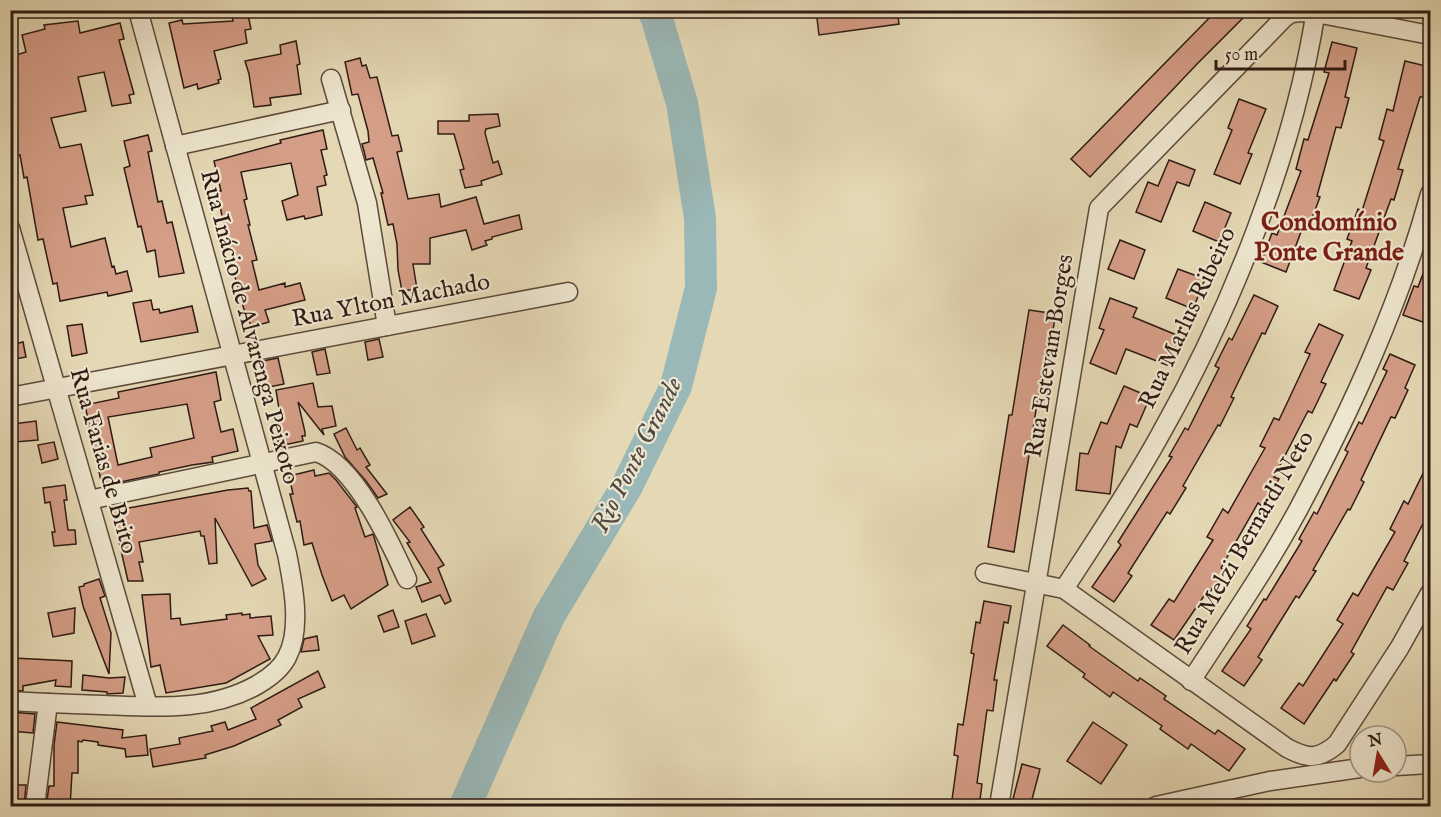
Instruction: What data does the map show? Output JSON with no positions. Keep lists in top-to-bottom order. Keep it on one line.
{"streets":{"street":["Rua Ylton Machado","Rua Marlus Ribeiro","Rua Inácio de Alvarenga Peixoto","Rua Estevam Borges","Rua Farias de Brito","Rua Melzi Bernardi Neto"]},"crossings":[["Rua Ylton Machado","Rua Inácio de Alvarenga Peixoto"],["Rua Ylton Machado","Rua Farias de Brito"],["Rua Marlus Ribeiro","Rua Estevam Borges"],["Rua Inácio de Alvarenga Peixoto","Rua Farias de Brito"]],"districts":["Condomínio Ponte Grande"],"water":["Rio Ponte Grande"],"scale_bar":"50 m","north":"top"}
